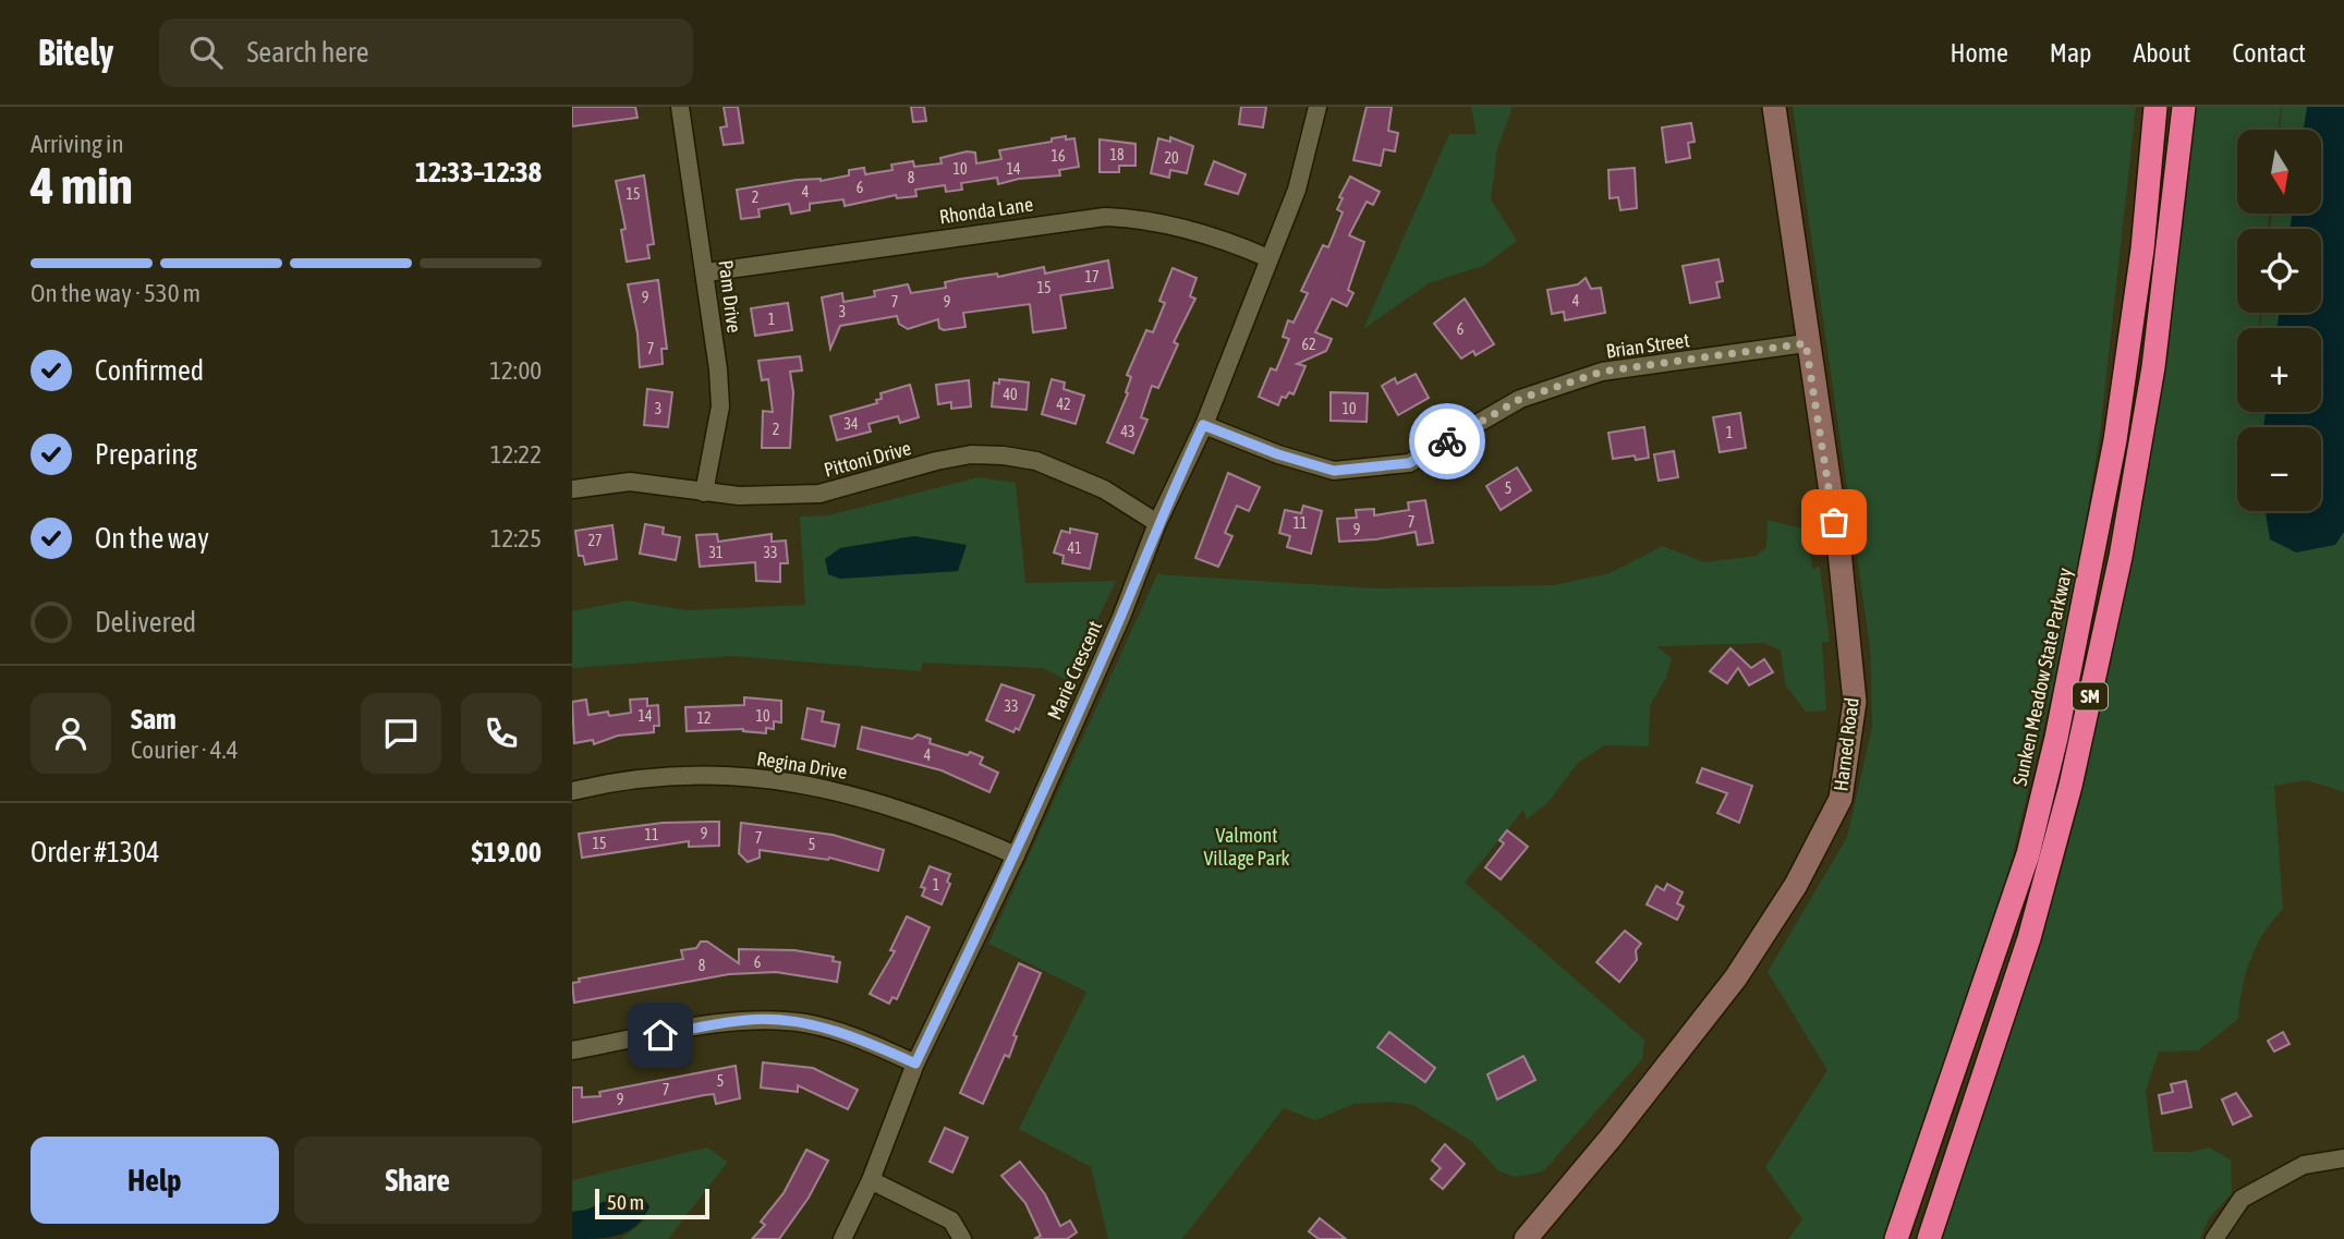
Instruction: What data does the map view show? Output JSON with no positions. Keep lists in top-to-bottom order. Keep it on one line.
{"streets":{"highway":["Sunken Meadow State Parkway","SM"],"main road":["Harned Road"],"street":["Rhonda Lane","Pam Drive","Brian Street","Pittoni Drive","Marie Crescent","Regina Drive"]},"crossings":[["Rhonda Lane","Pam Drive"],["Rhonda Lane","Marie Crescent"],["Pam Drive","Pittoni Drive"],["Brian Street","Marie Crescent"],["Brian Street","Harned Road"],["Pittoni Drive","Marie Crescent"],["Marie Crescent","Regina Drive"]],"parks":["Valmont Village Park"],"house_numbers":["18","16","20","10","14","8","6","4","15","2","17","15","9","4","7","9","3","1","6","62","7","40","42","3","10","34","2","43","1","5","7","11","9","27","41","31","33","33","14","10","12","4","9","11","7","15","5","1","6","8","5","7","9"],"scale_bar":"50 m","north":"bottom","page":{"header":"Bitely","search":"Search here","nav":["Home","Map","About","Contact"],"heading":["4 min","Arriving in","12:33–12:38"],"panel":["Sam","Courier · 4.4","Order #1304","$19.00"],"map_buttons":["+","−"],"bar":"On the way · 530 m","list":[["Confirmed","12:00"],["Preparing","12:22"],["On the way","12:25"],"Delivered"],"buttons":["Help","Share"],"scale":"50 m"}}
